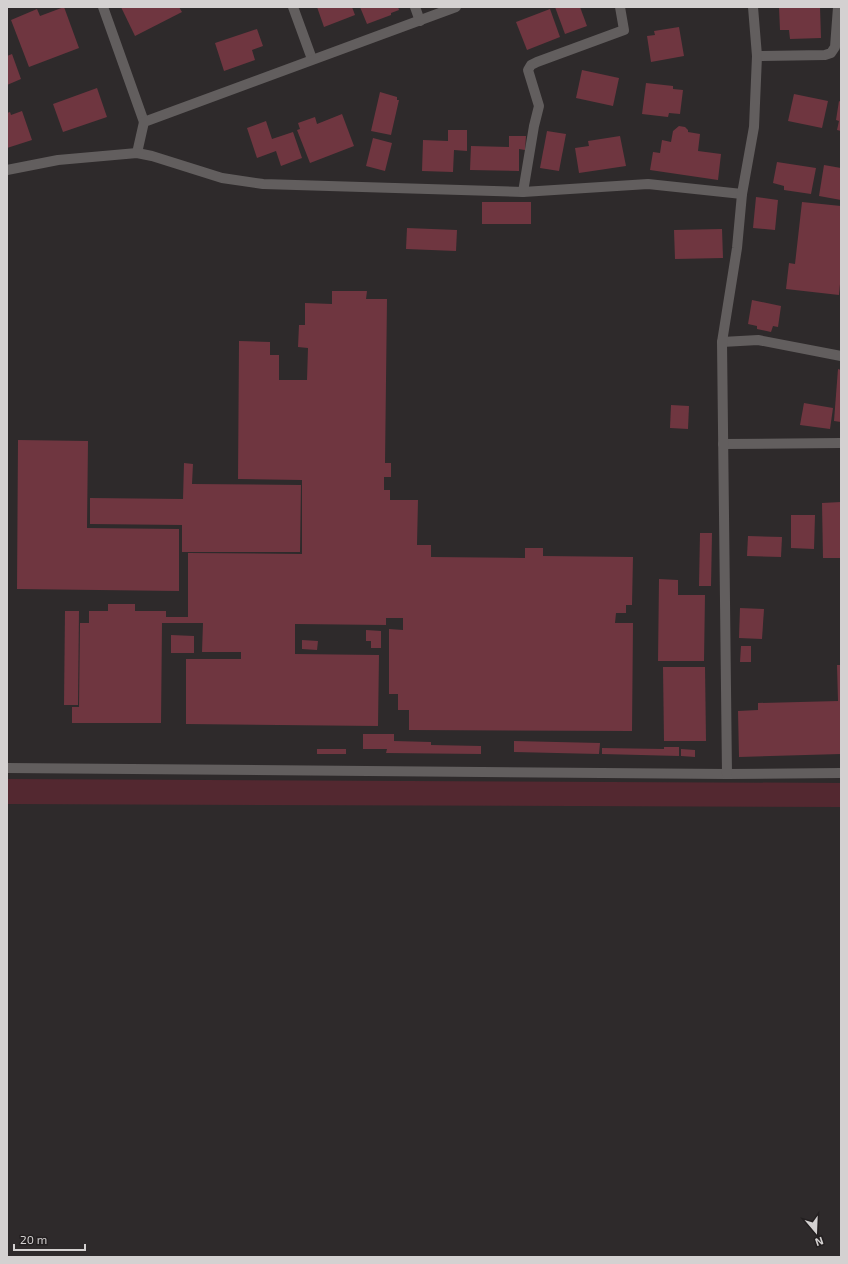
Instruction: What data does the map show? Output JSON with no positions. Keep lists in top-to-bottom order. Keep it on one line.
{"scale_bar":"20 m","north":"bottom"}
